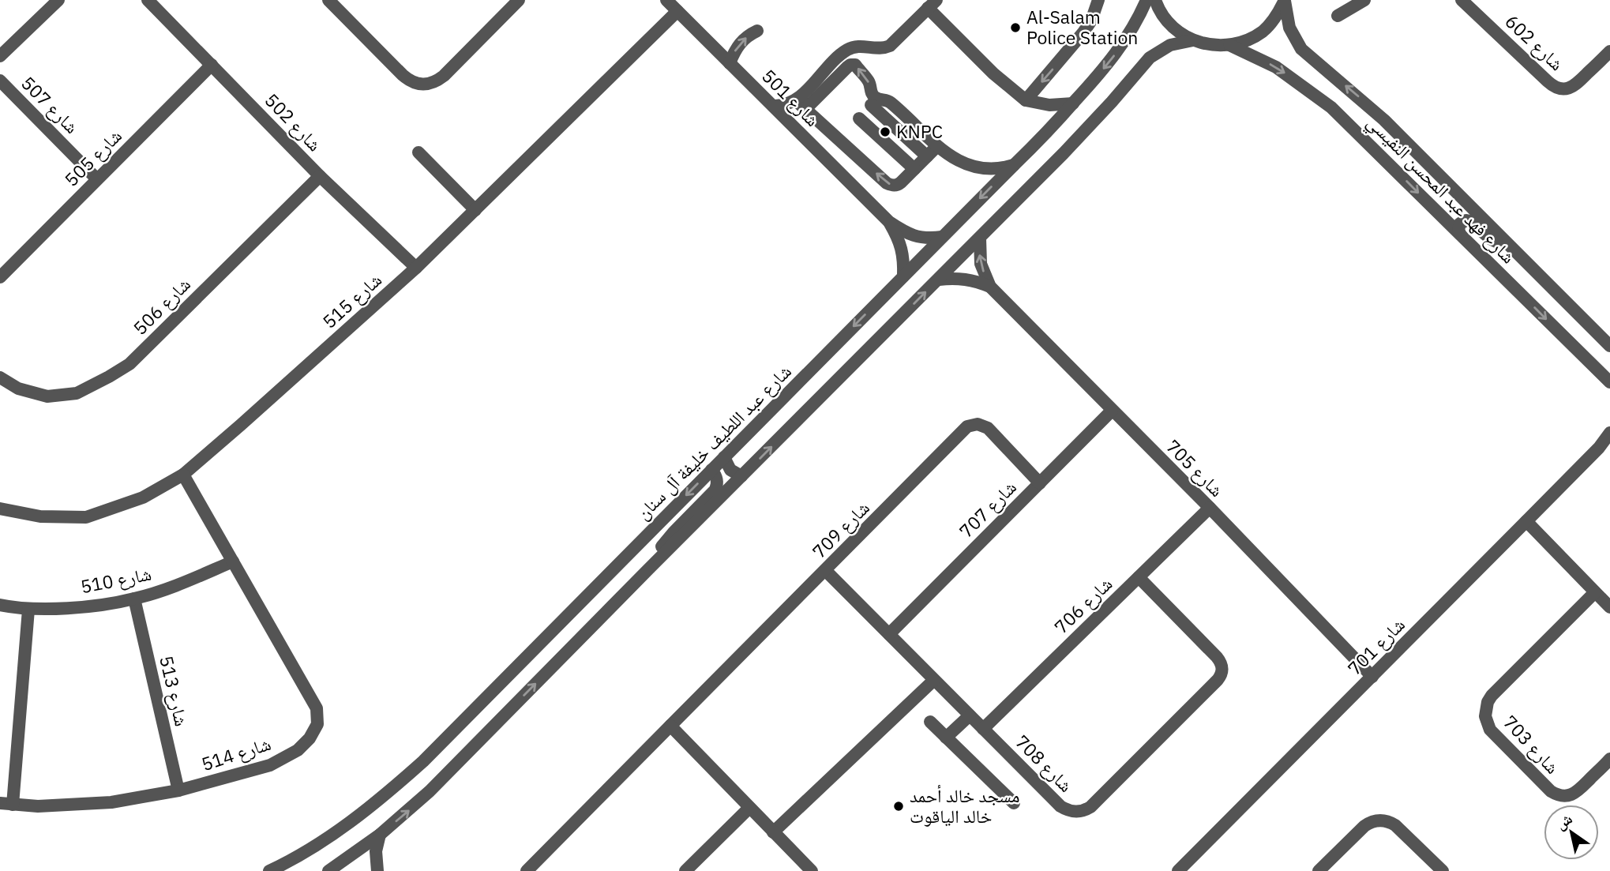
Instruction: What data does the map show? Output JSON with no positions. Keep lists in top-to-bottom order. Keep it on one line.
{"streets":{"street":["شارع 602","شارع 501","شارع 507","شارع 502","شارع 505","شارع فهد عبد المحسن النفيسي","شارع 515","شارع 506","شارع عبد اللطيف خليفة آل سنان","شارع 705","شارع 707","شارع 709","شارع 510","شارع 706","شارع 701","شارع 513","شارع 703","شارع 514","شارع 708"]},"crossings":[["شارع 501","شارع 515"],["شارع 501","شارع عبد اللطيف خليفة آل سنان"],["شارع 507","شارع 505"],["شارع 502","شارع 505"],["شارع 502","شارع 515"],["شارع 502","شارع 506"],["شارع 515","شارع 514"],["شارع 705","شارع 707"],["شارع 705","شارع 706"],["شارع 705","شارع 701"],["شارع 707","شارع 709"],["شارع 707","شارع 708"],["شارع 709","شارع 708"],["شارع 510","شارع 513"],["شارع 510","شارع 514"],["شارع 706","شارع 708"],["شارع 513","شارع 514"]],"places":["Al-Salam Police Station","KNPC","مسجد خالد أحمد خالد الياقوت"],"north":"top left"}
